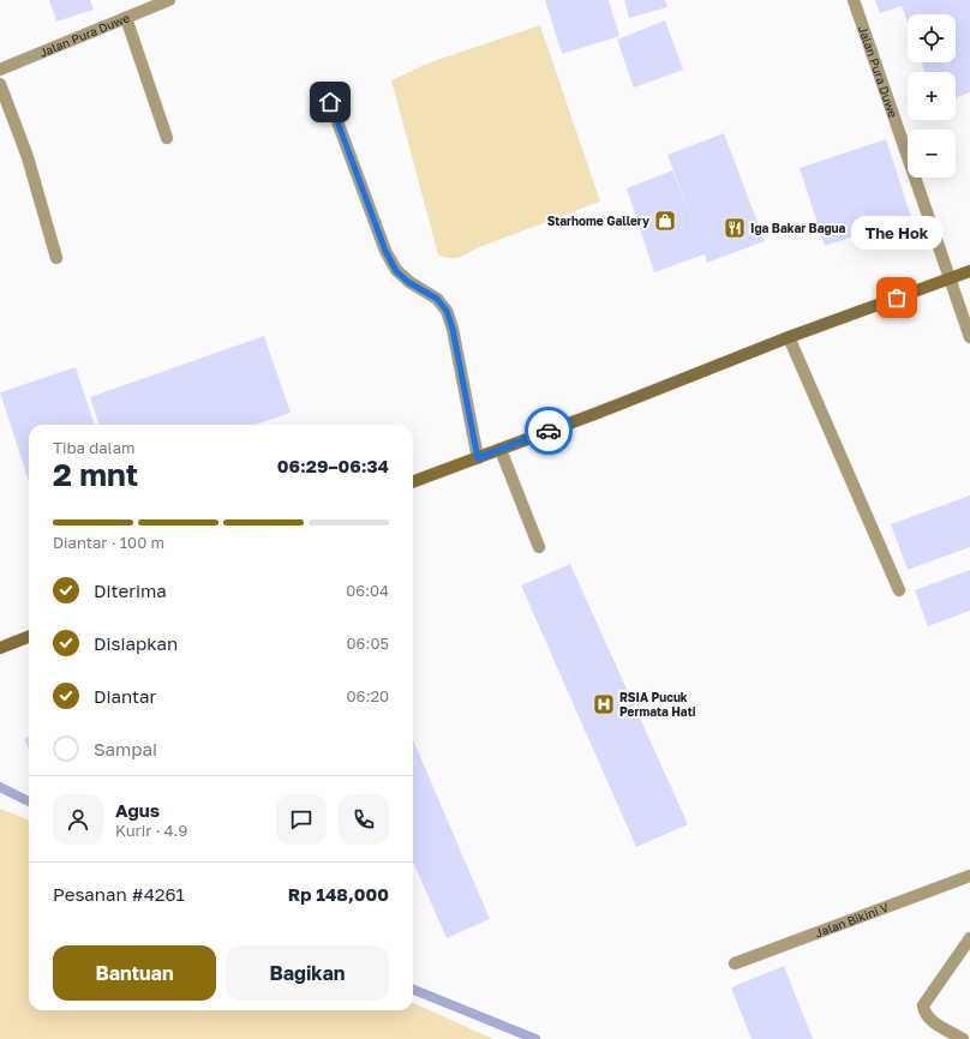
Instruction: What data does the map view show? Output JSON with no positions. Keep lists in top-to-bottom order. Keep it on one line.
{"streets":{"street":["Jalan Pura Duwe","Jalan Bikini V"]},"places":{"shop":["Starhome Gallery"],"restaurant":["Iga Bakar Bagua"],"other":["The Hok"],"hospital":["RSIA Pucuk Permata Hati"]},"page":{"map_buttons":["+","−"],"bubble":"The Hok","heading":["2 mnt","Tiba dalam","06:29–06:34"],"panel":["Agus","Kurir · 4.9","Pesanan #4261","Rp 148,000"],"bar":"Diantar · 100 m","list":[["Diterima","06:04"],["Disiapkan","06:05"],["Diantar","06:20"],"Sampai"],"buttons":["Bantuan","Bagikan"]}}
